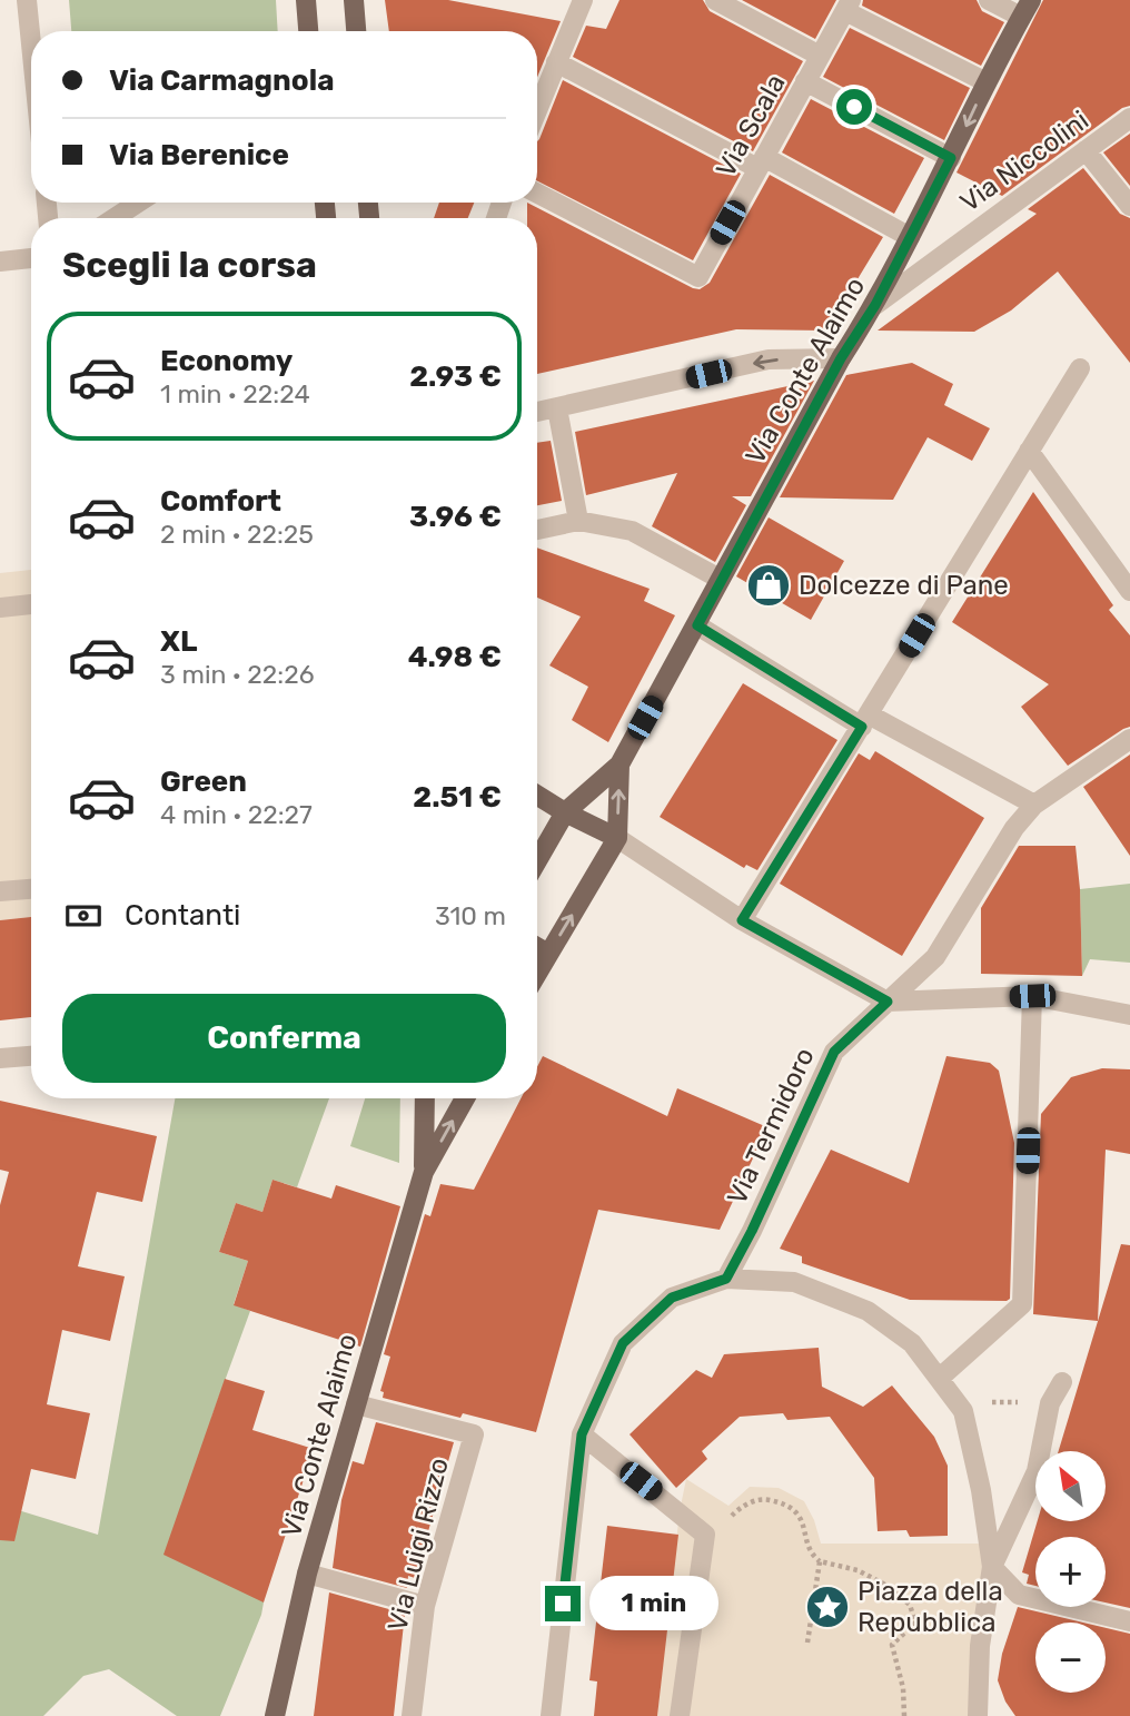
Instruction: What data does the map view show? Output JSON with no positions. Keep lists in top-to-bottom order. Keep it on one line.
{"streets":{"main road":["Via Conte Alaimo"],"street":["Via Scala","Via Niccolini","Via Termidoro","Via Luigi Rizzo"]},"crossings":[["Via Niccolini","Via Conte Alaimo"],["Via Conte Alaimo","Via Luigi Rizzo"]],"places":{"shop":["Dolcezze di Pane"],"place":["Piazza della Repubblica"]},"north":"top left","page":{"banner":["Via Carmagnola","Via Berenice"],"heading":"Scegli la corsa","list":[{"name":"Economy","note":"1 min · 22:24","value":"2.93 €"},{"name":"Comfort","note":"2 min · 22:25","value":"3.96 €"},{"name":"XL","note":"3 min · 22:26","value":"4.98 €"},{"name":"Green","note":"4 min · 22:27","value":"2.51 €"}],"pay":["Contanti","310 m"],"buttons":"Conferma","map_buttons":["+","−"],"bubble":"1 min"}}
